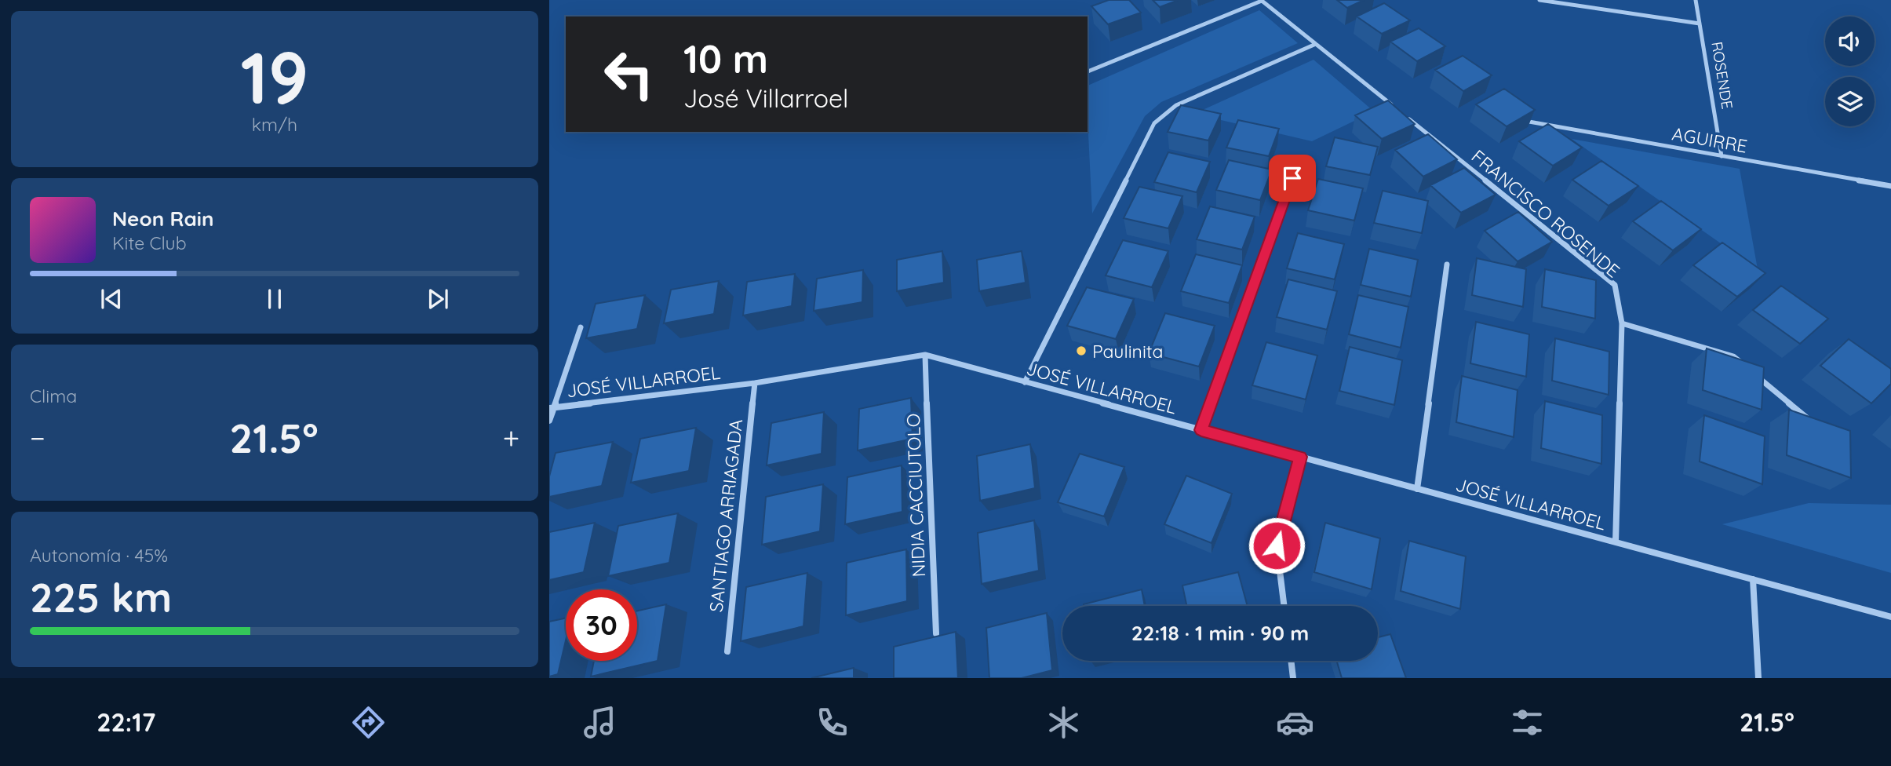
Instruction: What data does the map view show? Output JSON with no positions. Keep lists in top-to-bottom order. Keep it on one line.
{"streets":{"street":["ROSENDE","AGUIRRE","FRANCISCO ROSENDE","JOSÉ VILLARROEL","NIDIA CACCIUTOLO","SANTIAGO ARRIAGADA"]},"crossings":[["ROSENDE","AGUIRRE"],["FRANCISCO ROSENDE","JOSÉ VILLARROEL"],["JOSÉ VILLARROEL","NIDIA CACCIUTOLO"],["JOSÉ VILLARROEL","SANTIAGO ARRIAGADA"]],"places":["Paulinita"],"page":{"tile":[["19","km/h"],"Clima",["Autonomía · 45%","225 km"]],"turn":["10 m","José Villarroel"],"song":["Neon Rain","Kite Club"],"heat":["−","21.5°","+"],"limit":"30","trip":"22:18 · 1 min · 90 m","tabs":["22:17","21.5°"]}}
